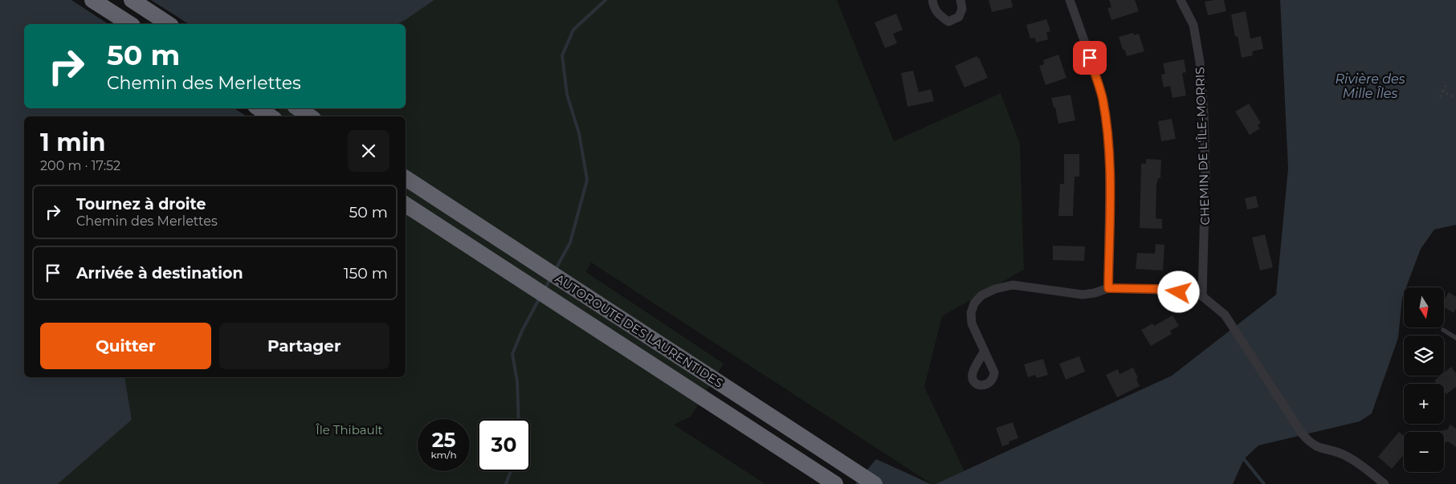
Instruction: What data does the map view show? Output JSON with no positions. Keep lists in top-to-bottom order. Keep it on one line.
{"streets":{"highway":["AUTOROUTE DES LAURENTIDES"],"street":["CHEMIN DE L'ÎLE-MORRIS"]},"water":["Rivière des Mille Îles"],"parks":["Île Thibault"],"north":"bottom","page":{"turn":["50 m","Chemin des Merlettes"],"heading":["1 min","200 m · 17:52"],"list":[{"name":"Tournez à droite","note":"Chemin des Merlettes","value":"50 m"},{"name":"Arrivée à destination","value":"150 m"}],"map_buttons":["+","−"],"buttons":["Quitter","Partager"],"speed":"25 km/h","limit":"30"}}
